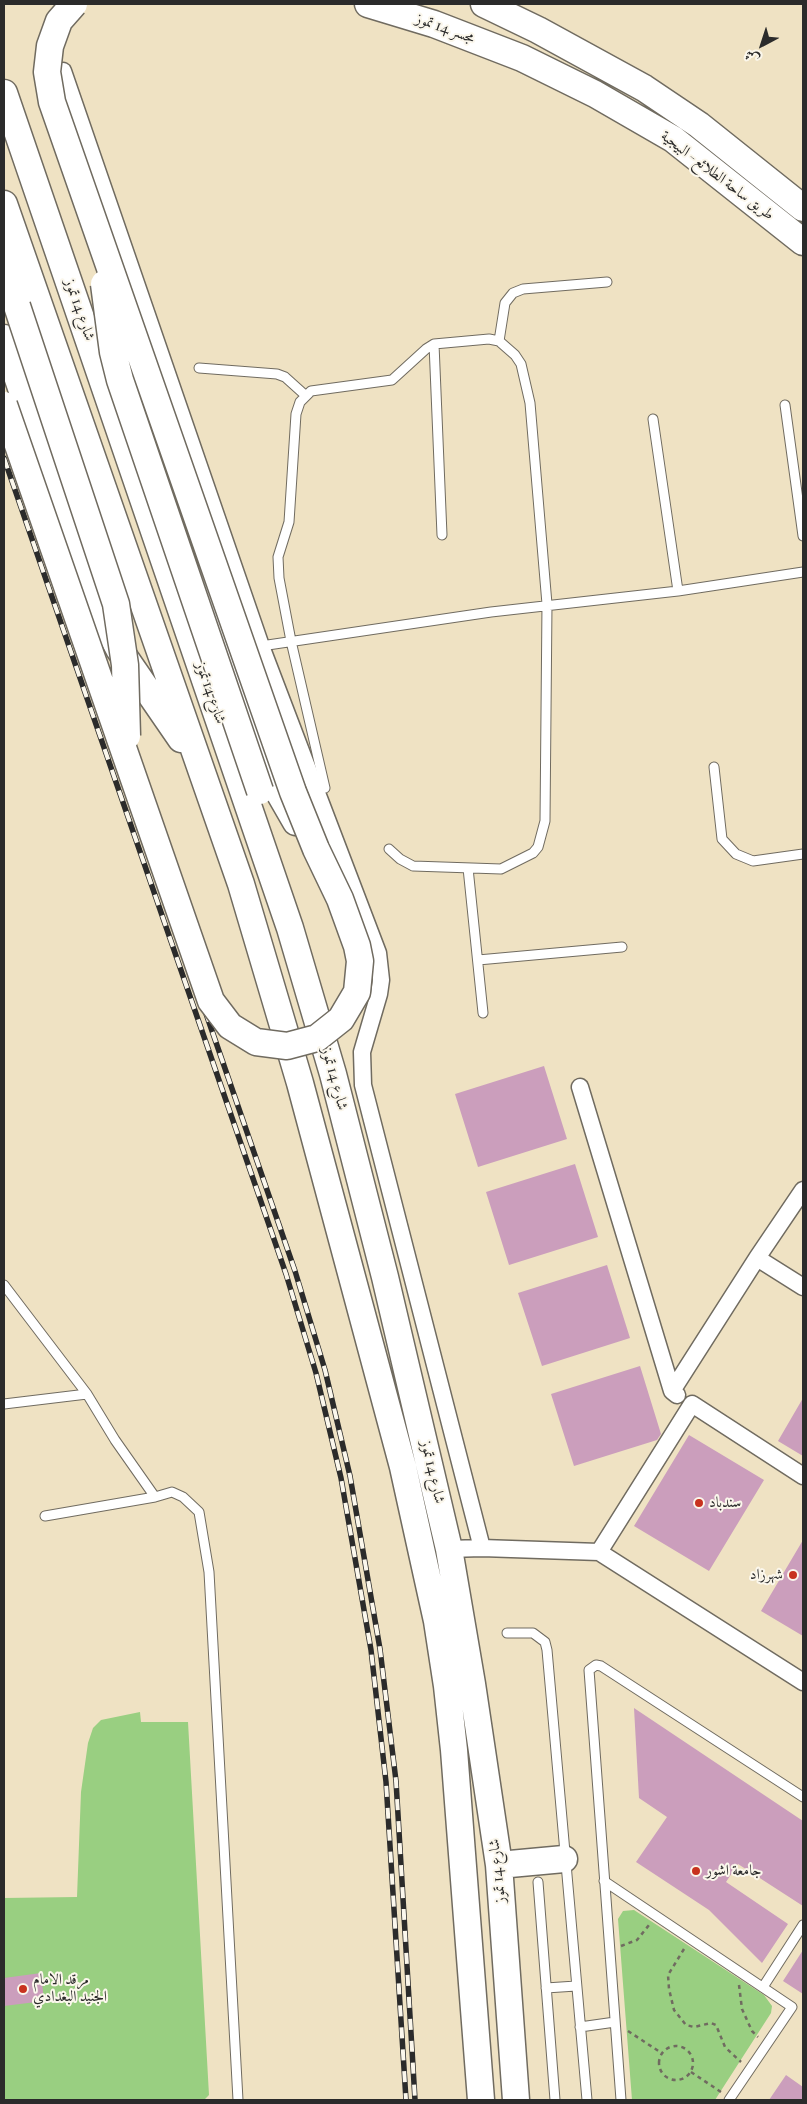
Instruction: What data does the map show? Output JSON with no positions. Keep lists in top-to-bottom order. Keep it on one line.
{"streets":{"main road":["مجسر 14 تموز","طريق ساحة الطلائع - البيجية","شارع 14 تموز"]},"crossings":[["مجسر 14 تموز","طريق ساحة الطلائع - البيجية"]],"places":["سندباد","شهرزاد","جامعة اشور","مرقد الامام الجنيد البغدادي"],"north":"bottom left"}
